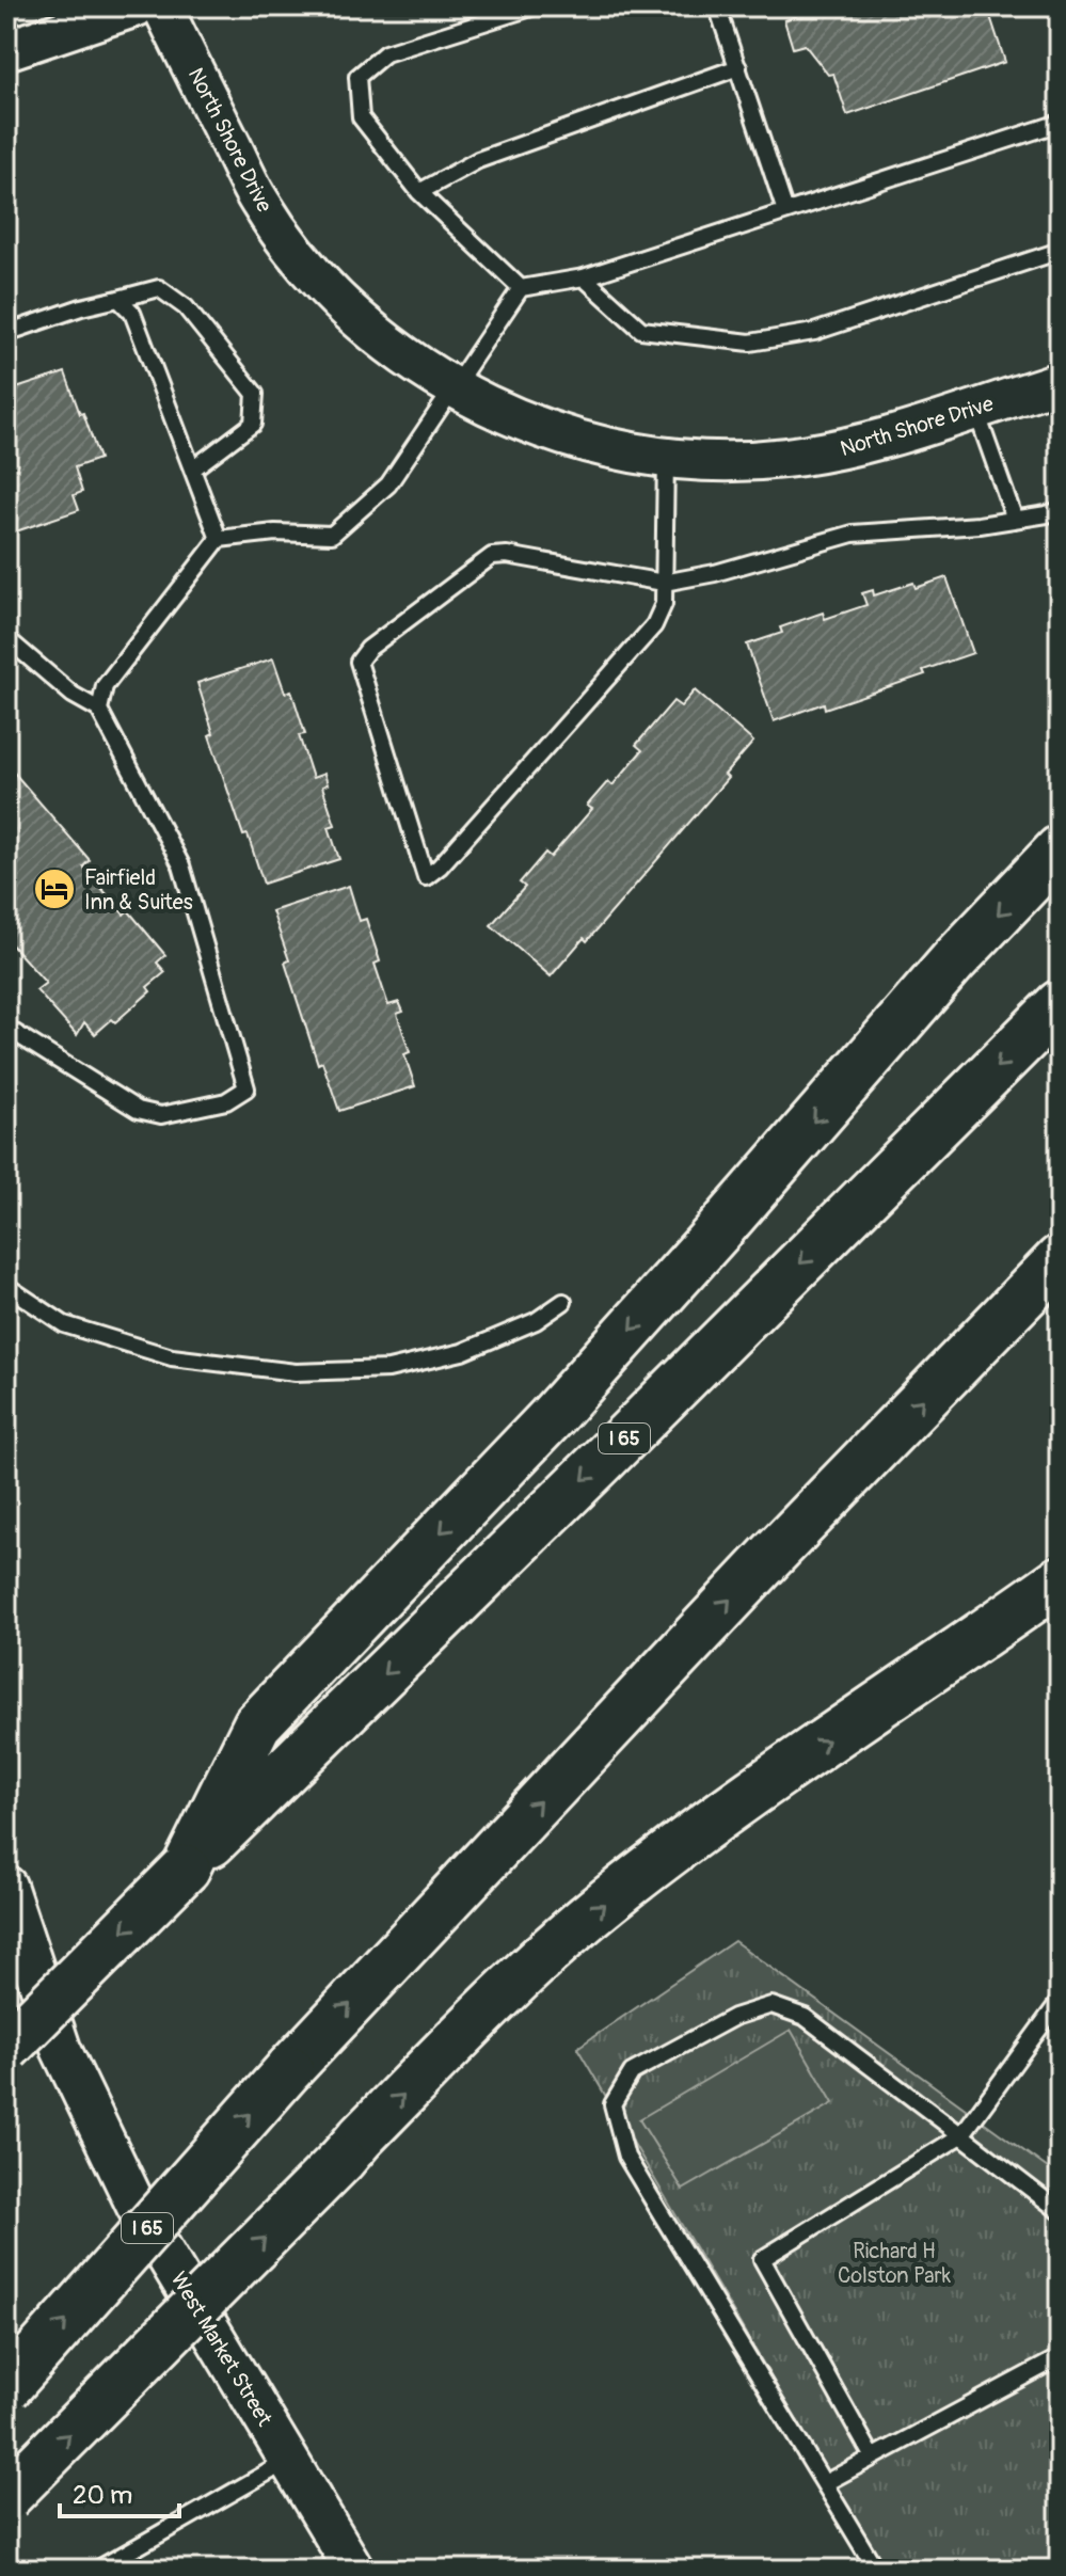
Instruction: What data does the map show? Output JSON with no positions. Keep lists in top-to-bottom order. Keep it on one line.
{"streets":{"highway":["I 65"],"street":["North Shore Drive","West Market Street"]},"parks":["Richard H Colston Park"],"places":{"hotel":["Fairfield Inn & Suites"]},"scale_bar":"20 m"}
